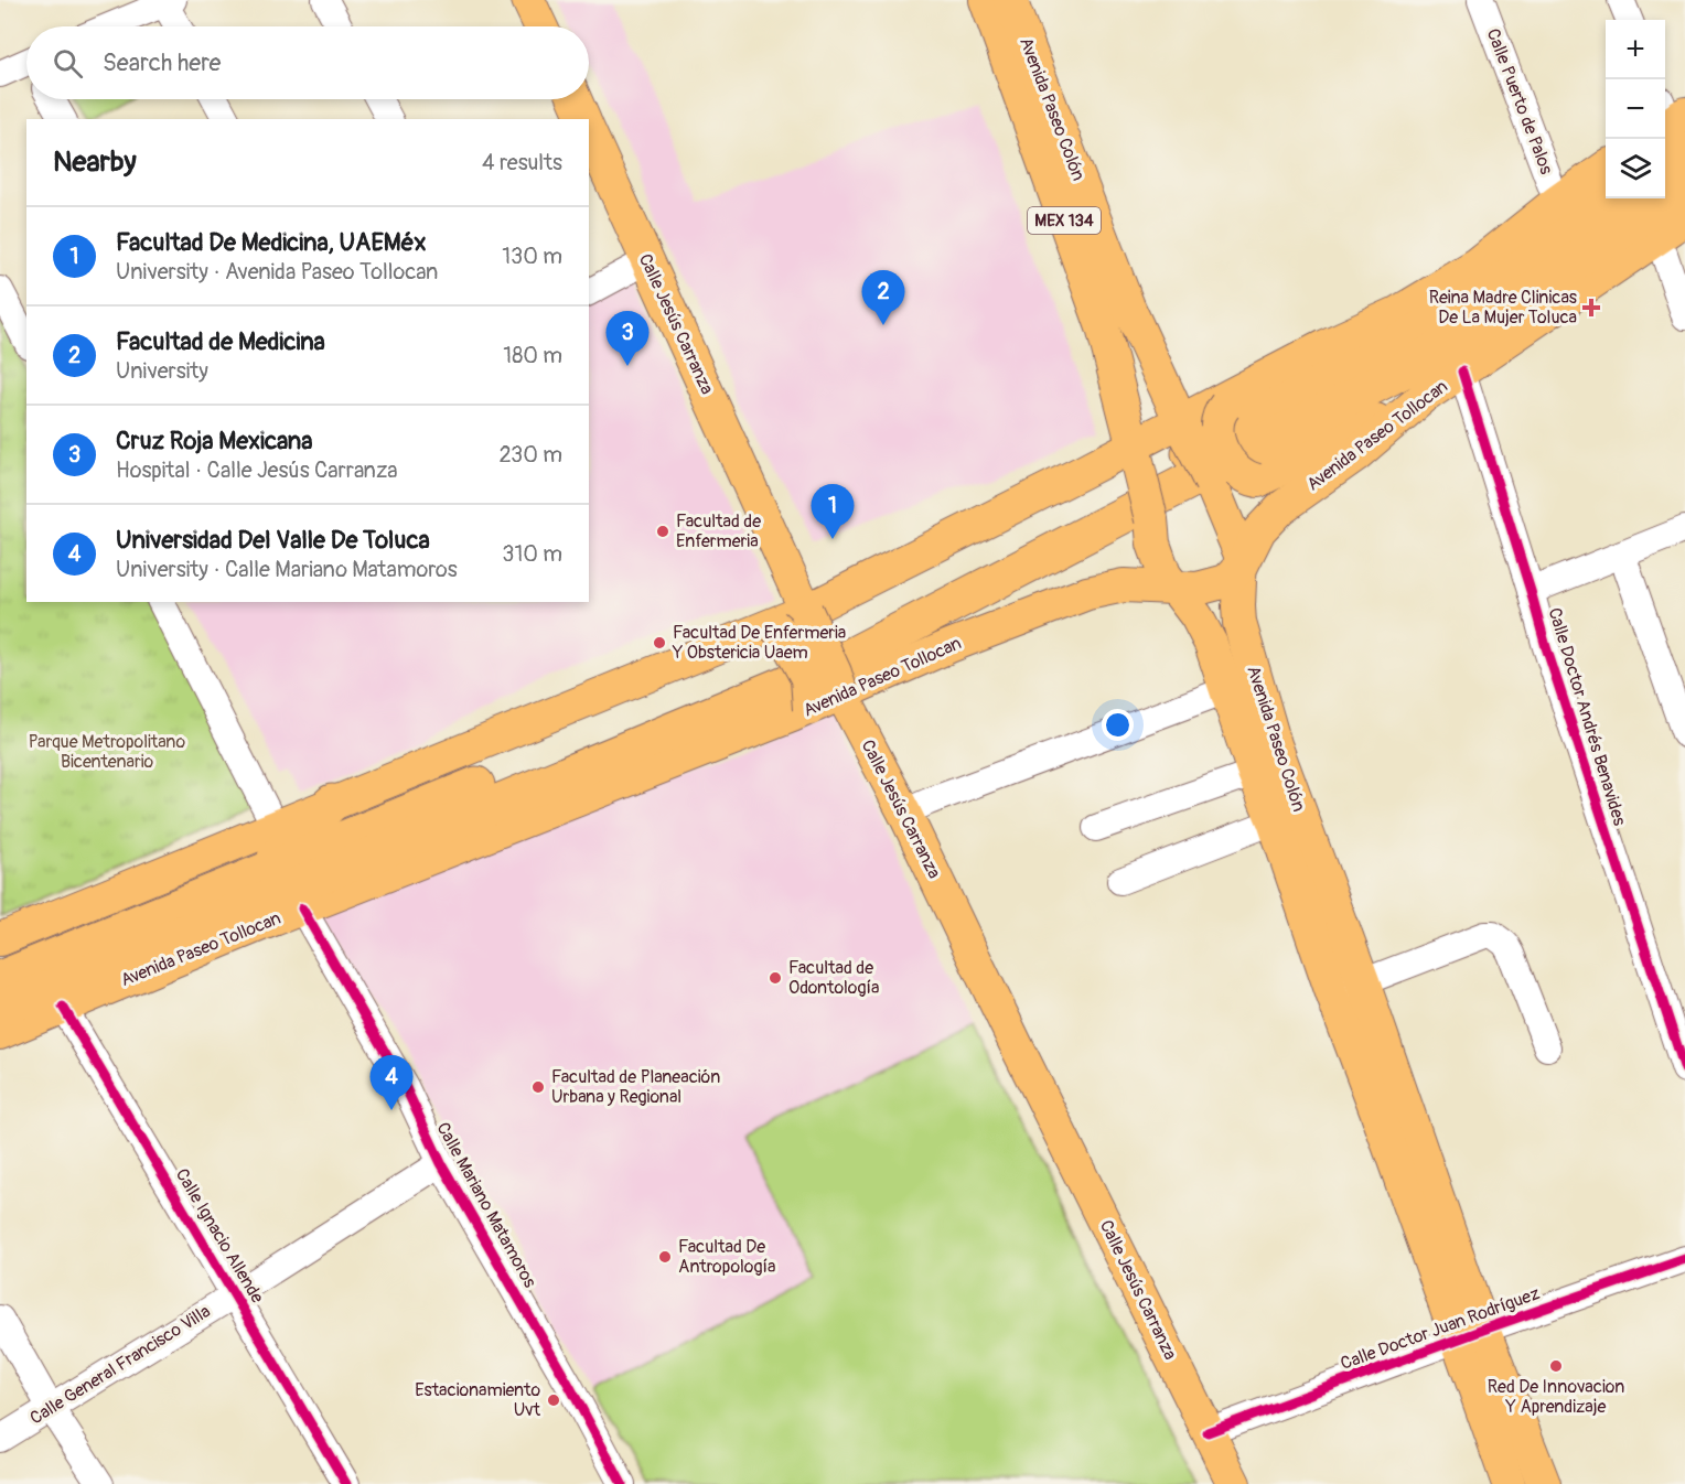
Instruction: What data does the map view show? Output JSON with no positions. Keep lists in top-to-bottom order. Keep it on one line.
{"streets":{"highway":["Avenida Paseo Tollocan"],"main road":["Avenida Paseo Colón","MEX 134","Calle Jesús Carranza"],"street":["Calle Puerto de Palos","Calle Doctor Andrés Benavides","Calle Mariano Matamoros","Calle Ignacio Allende","Calle Doctor Juan Rodríguez","Calle General Francisco Villa"]},"crossings":[["Avenida Paseo Colón","Avenida Paseo Tollocan"],["Avenida Paseo Colón","Calle Doctor Juan Rodríguez"],["Calle Jesús Carranza","Avenida Paseo Tollocan"],["Calle Jesús Carranza","Calle Doctor Juan Rodríguez"],["Avenida Paseo Tollocan","Calle Doctor Andrés Benavides"],["Avenida Paseo Tollocan","Calle Mariano Matamoros"],["Avenida Paseo Tollocan","Calle Ignacio Allende"],["Calle Mariano Matamoros","Calle General Francisco Villa"],["Calle Ignacio Allende","Calle General Francisco Villa"]],"parks":["Parque Metropolitano Bicentenario"],"places":{"health":["Reina Madre Clinicas De La Mujer Toluca"],"other":["Facultad de Enfermeria","Facultad De Enfermeria Y Obstericia Uaem","Facultad de Odontología","Facultad de Planeación Urbana y Regional","Facultad De Antropología","Red De Innovacion Y Aprendizaje","Estacionamiento Uvt"]},"page":{"map_buttons":["+","−"],"search":"Search here","heading":["Nearby","4 results"],"list":[{"mark":"1","name":"Facultad De Medicina, UAEMéx","note":"University · Avenida Paseo Tollocan","value":"130 m"},{"mark":"2","name":"Facultad de Medicina","note":"University","value":"180 m"},{"mark":"3","name":"Cruz Roja Mexicana","note":"Hospital · Calle Jesús Carranza","value":"230 m"},{"mark":"4","name":"Universidad Del Valle De Toluca","note":"University · Calle Mariano Matamoros","value":"310 m"}],"pins":["2","3","1","4"]}}
